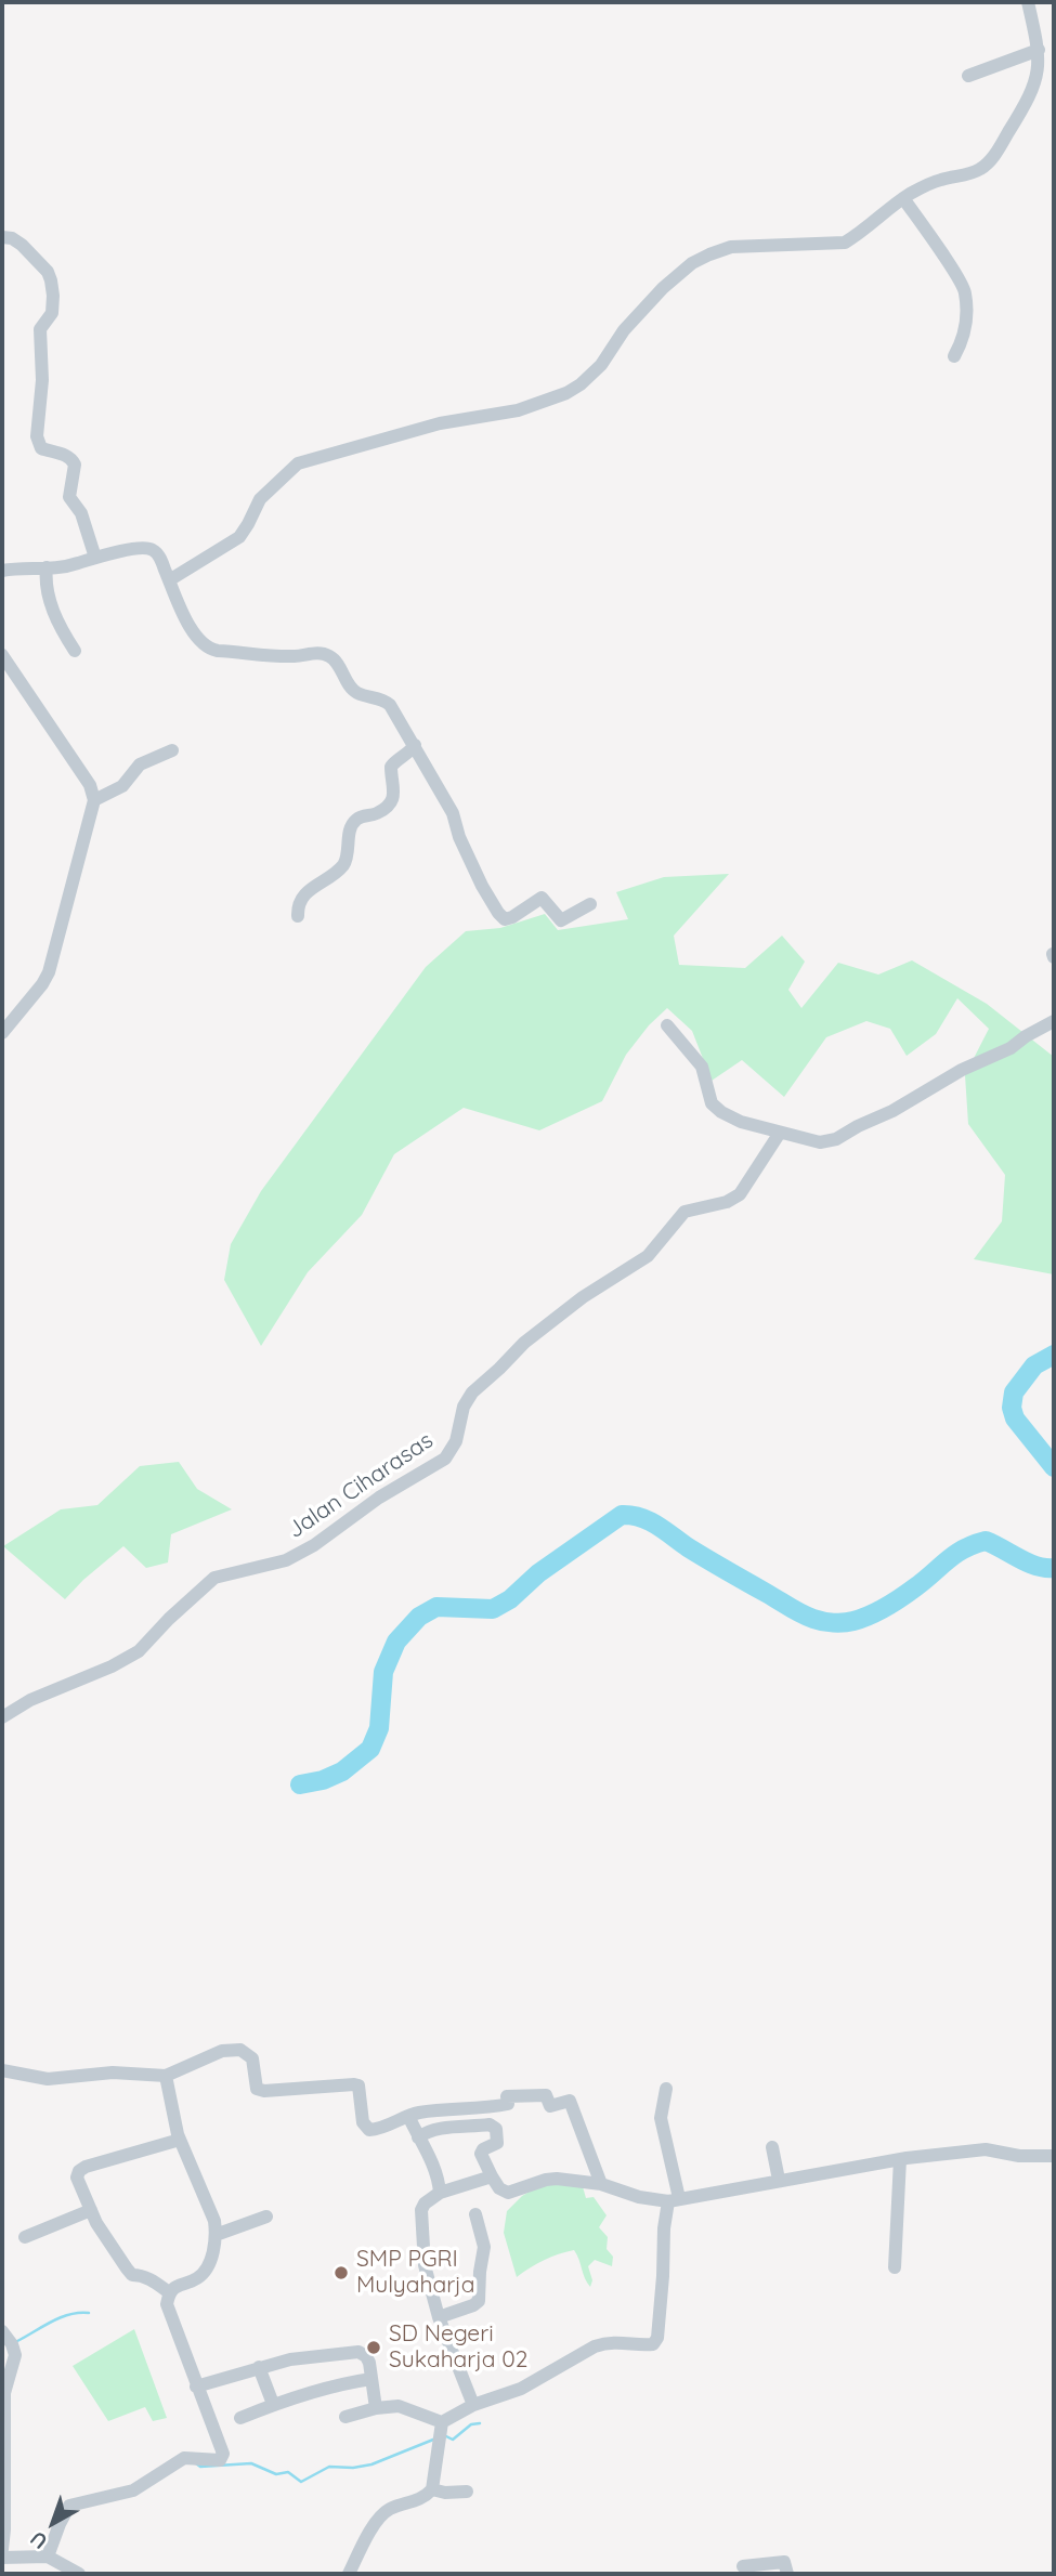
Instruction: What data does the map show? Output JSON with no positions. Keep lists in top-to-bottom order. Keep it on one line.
{"streets":{"street":["Jalan Ciharasas"]},"places":["SMP PGRI Mulyaharja","SD Negeri Sukaharja 02"],"north":"bottom left"}
